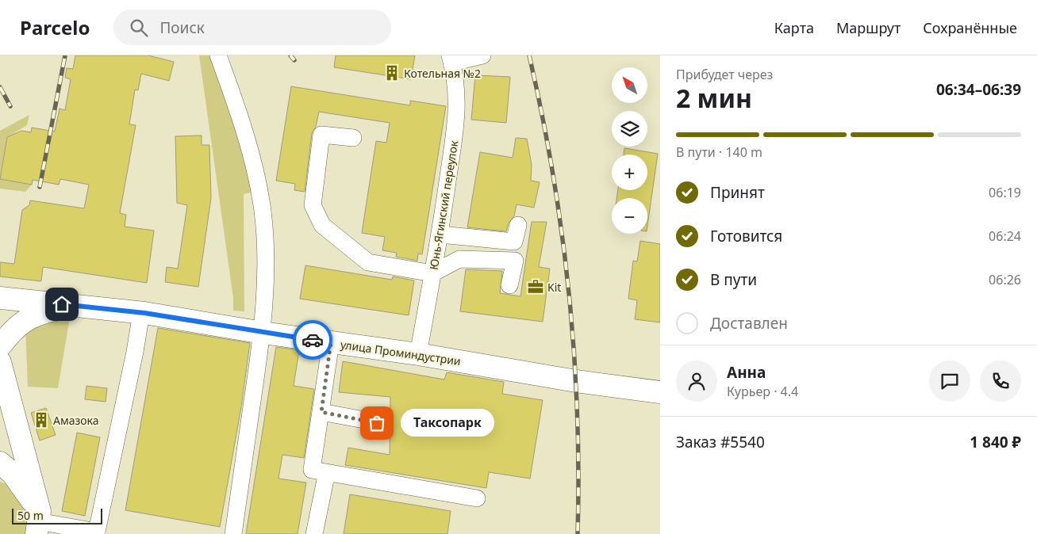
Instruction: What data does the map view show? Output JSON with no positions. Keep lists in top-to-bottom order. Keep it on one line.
{"streets":{"main road":["улица Проминдустрии"],"street":["Юнь-Ягинский переулок"]},"crossings":[["Юнь-Ягинский переулок","улица Проминдустрии"]],"places":{"building":["Котельная №2","Амазока"],"office":["Kit"],"other":["Таксопарк"]},"scale_bar":"50 m","north":"top left","page":{"header":"Parcelo","search":"Поиск","nav":["Карта","Маршрут","Сохранённые"],"heading":["2 мин","Прибудет через","06:34–06:39"],"panel":["Анна","Курьер · 4.4","Заказ #5540","1 840 ₽"],"map_buttons":["+","−"],"bar":"В пути · 140 m","list":[["Принят","06:19"],["Готовится","06:24"],["В пути","06:26"],"Доставлен"],"bubble":"Таксопарк","scale":"50 m"}}
